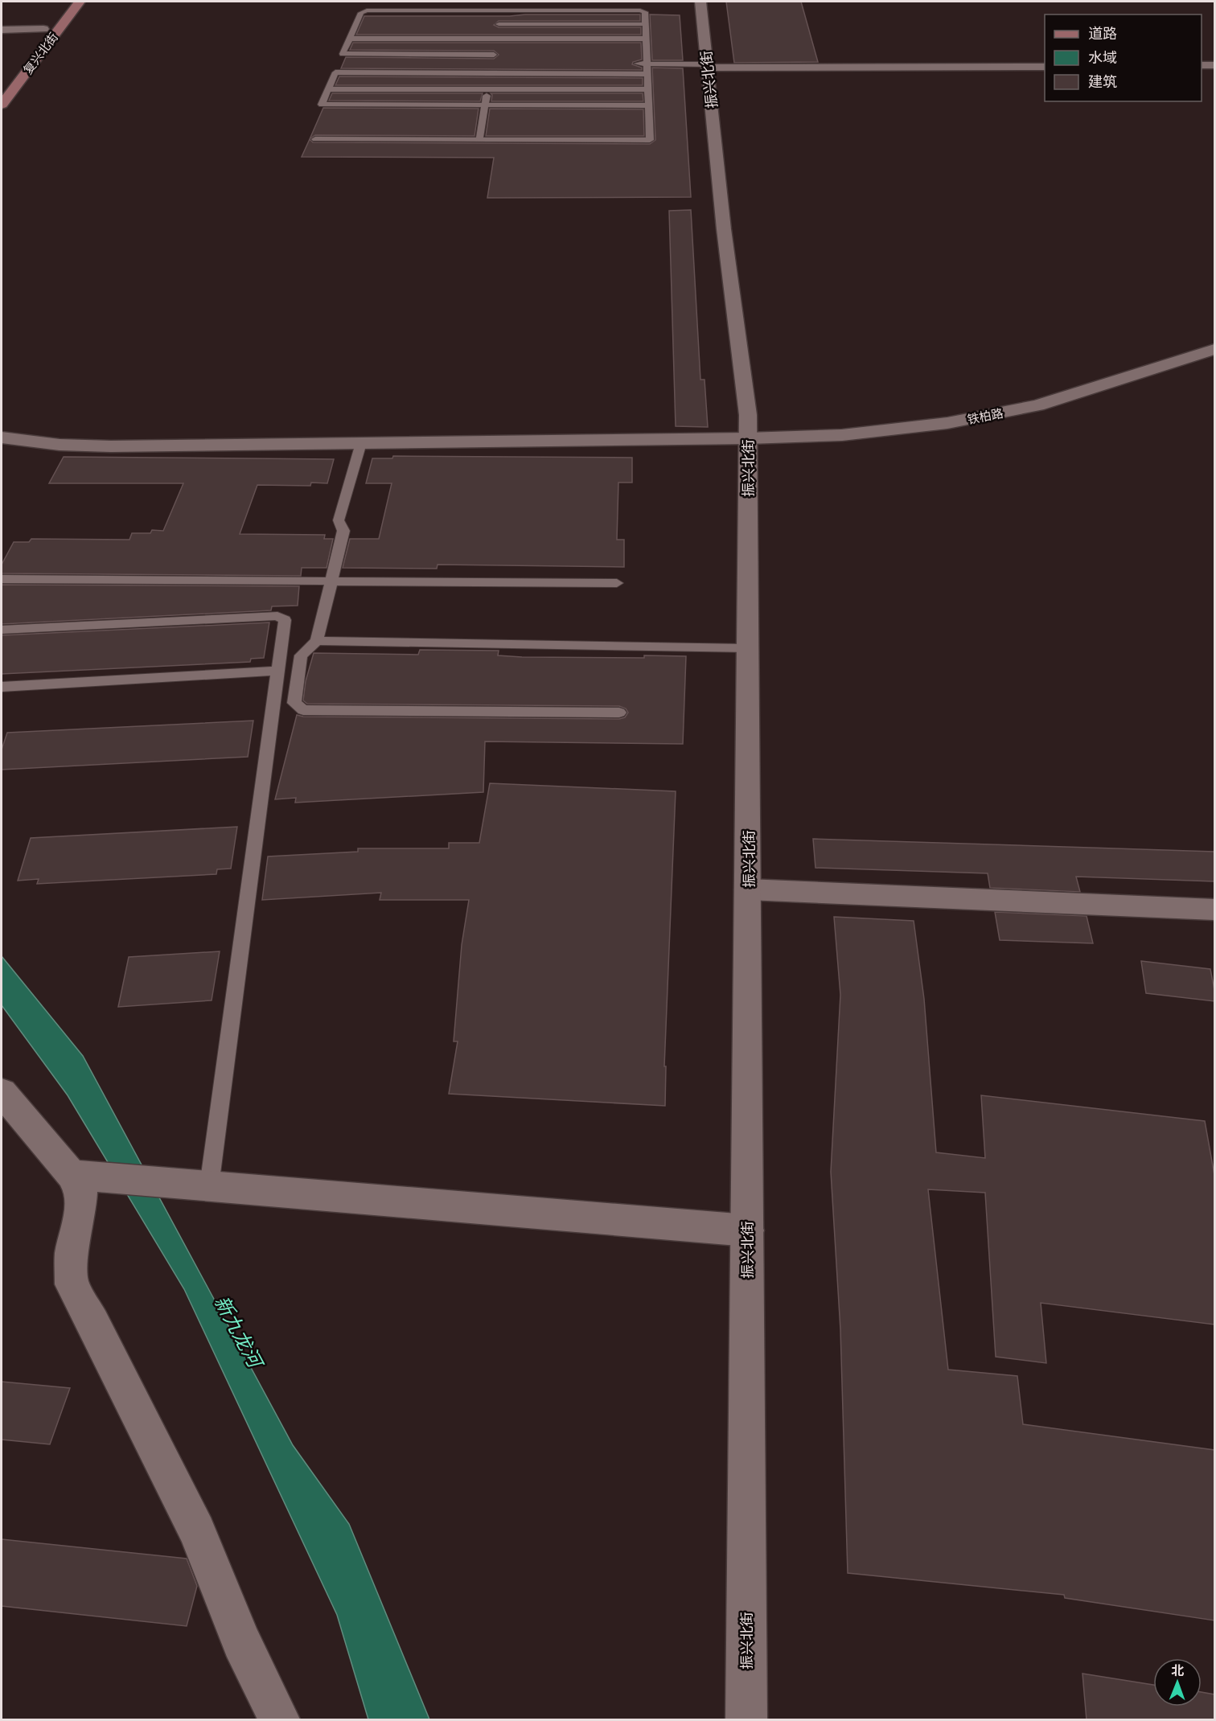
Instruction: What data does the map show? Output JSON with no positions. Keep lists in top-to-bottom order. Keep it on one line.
{"streets":{"main road":["复兴北街"],"street":["振兴北街","铁柏路"]},"crossings":[["振兴北街","铁柏路"]],"water":["新九龙河"],"legend":["道路","水域","建筑"],"north":"top"}
